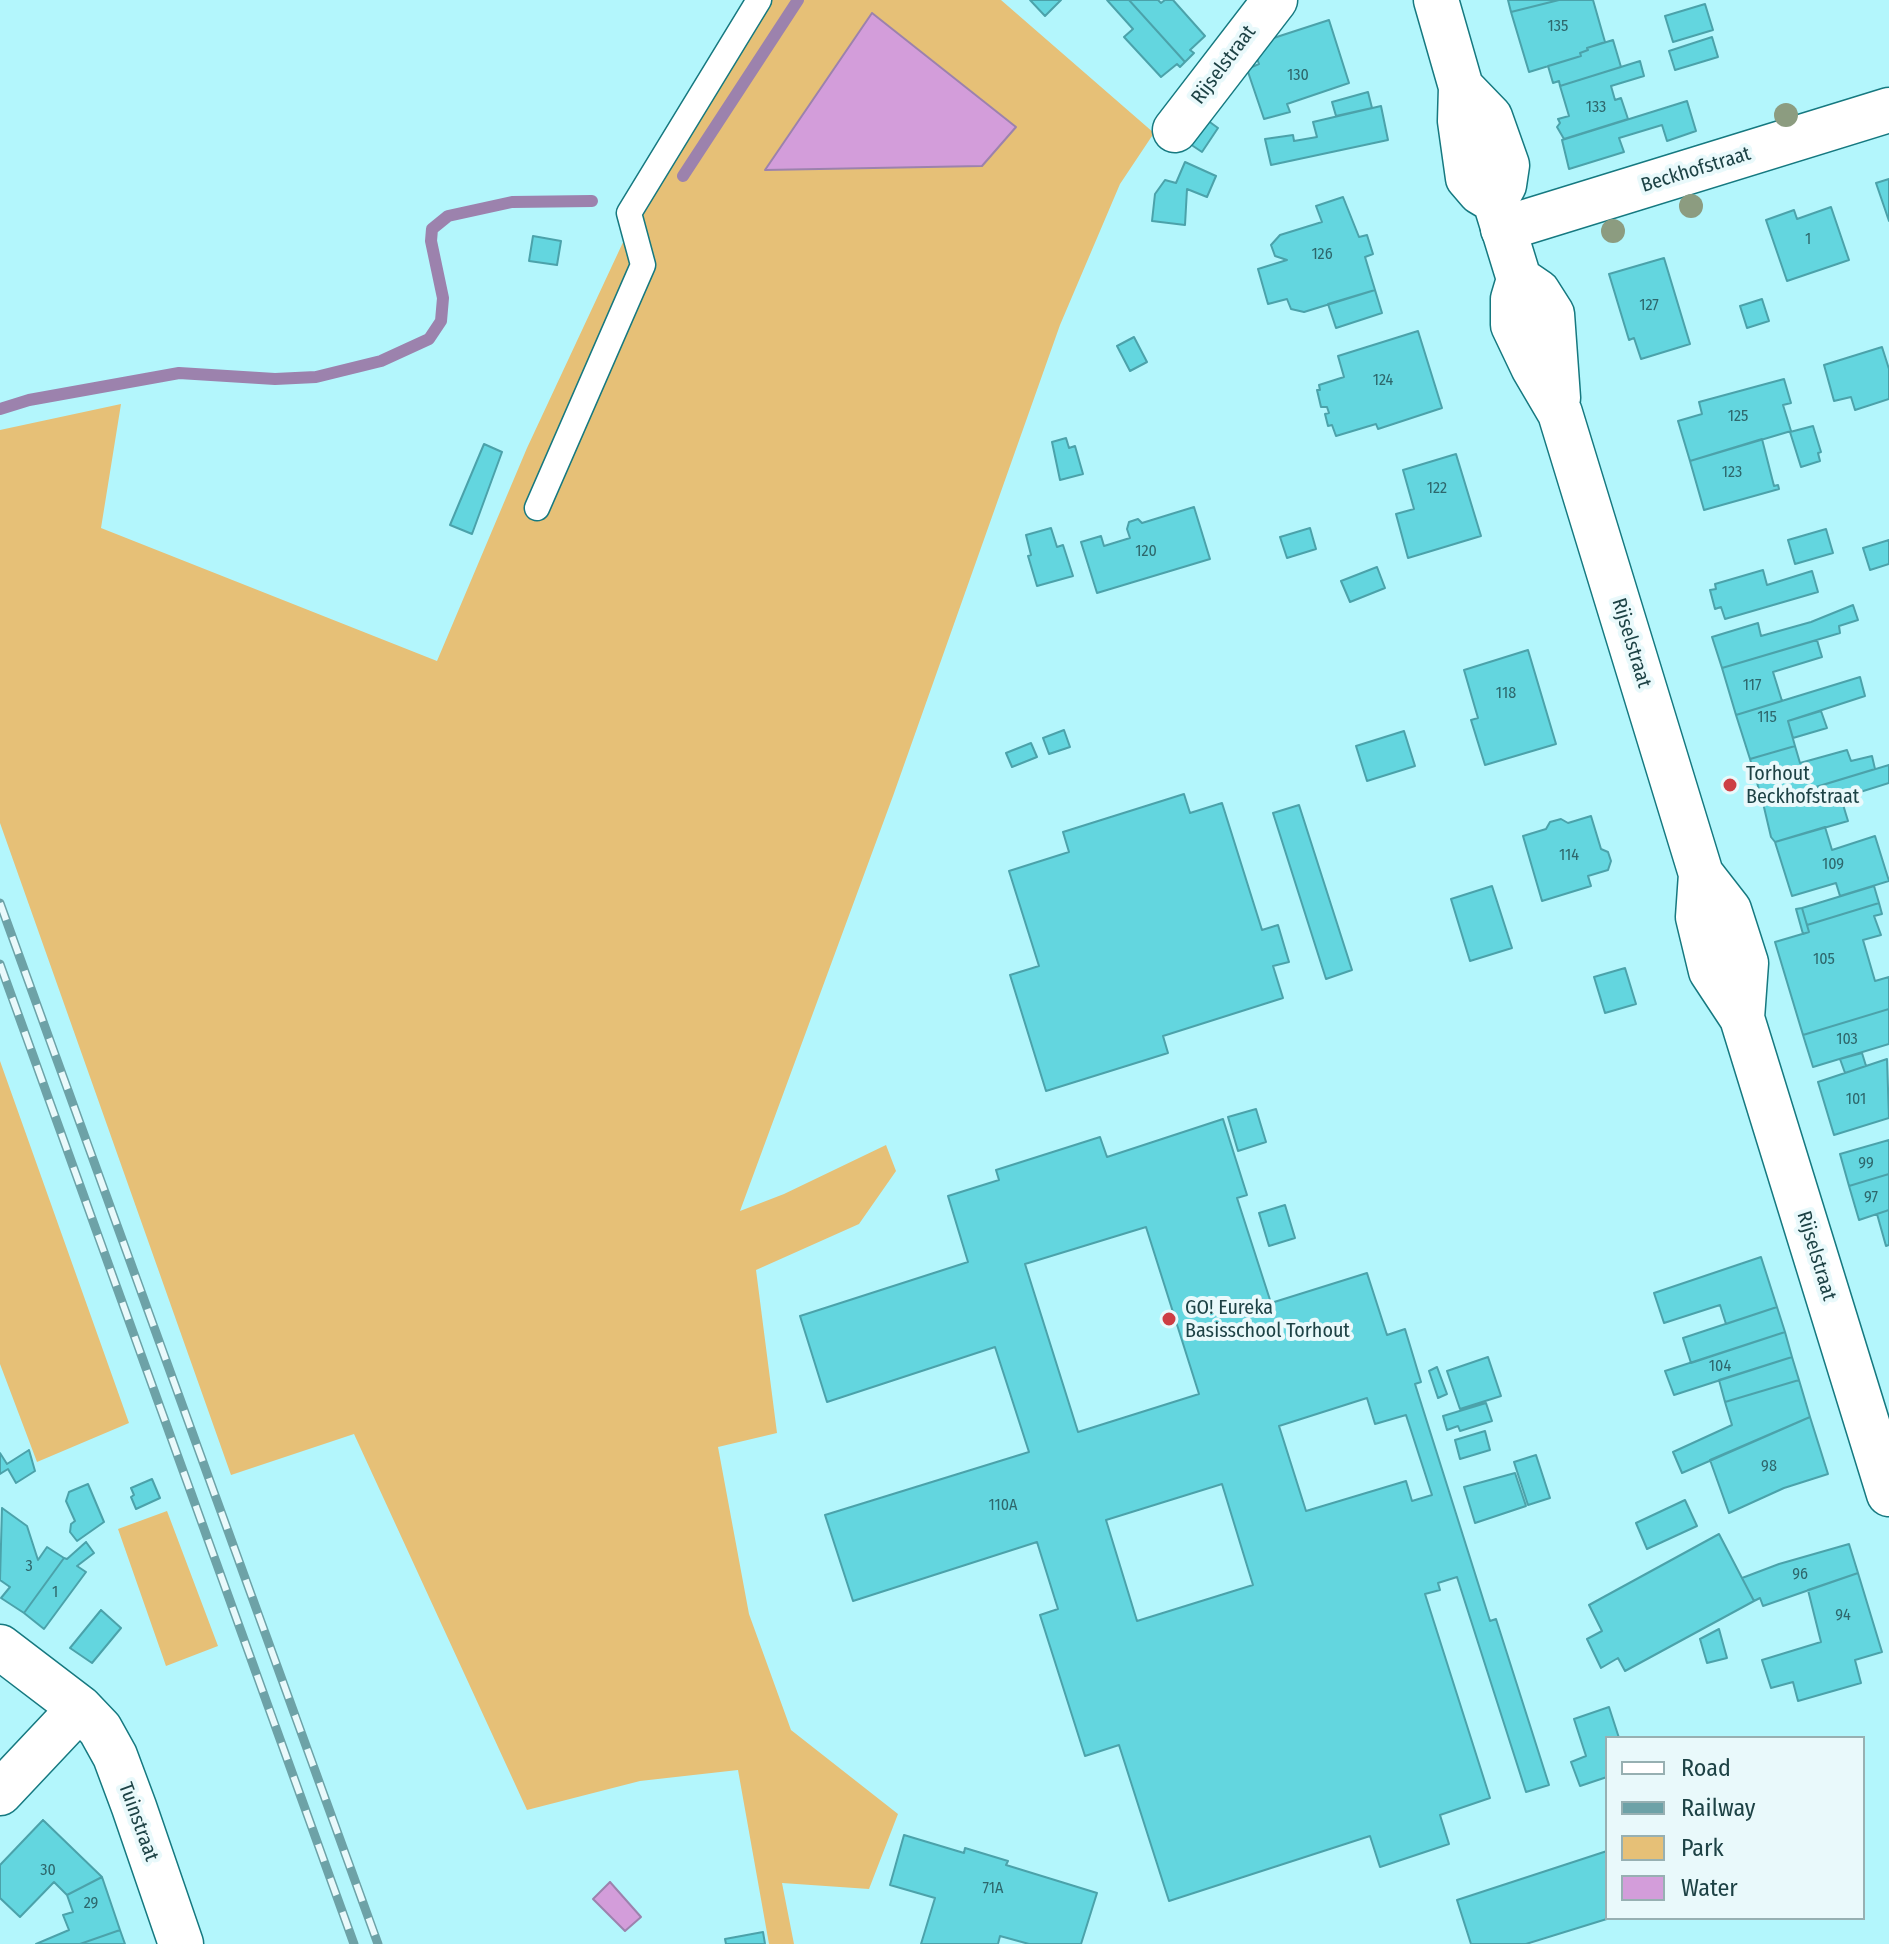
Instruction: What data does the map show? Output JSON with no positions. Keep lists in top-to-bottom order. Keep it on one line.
{"streets":{"street":["Rijselstraat","Beckhofstraat","Tuinstraat"]},"crossings":[["Rijselstraat","Beckhofstraat"]],"places":["Torhout Beckhofstraat","GO! Eureka Basisschool Torhout"],"house_numbers":["135","130","133","1","126","127","124","125","123","122","120","117","118","115","114","109","105","103","101","99","97","104","98","110A","3","96","1","94","30","71A","29"],"legend":["Road","Railway","Park","Water"]}
